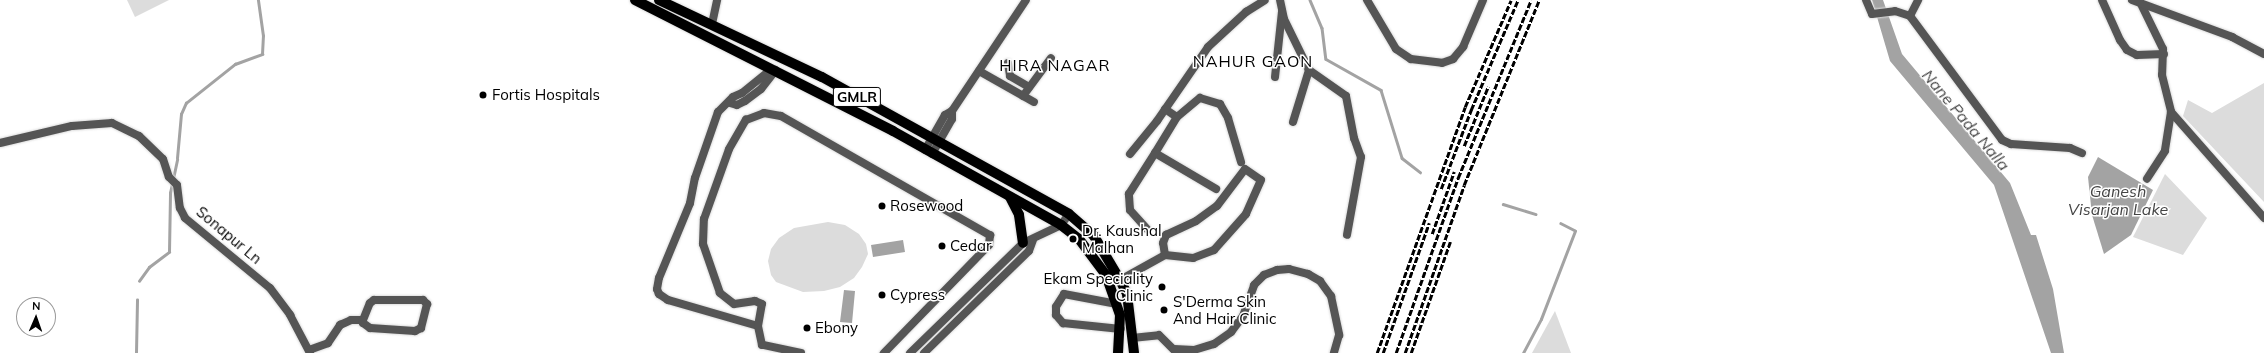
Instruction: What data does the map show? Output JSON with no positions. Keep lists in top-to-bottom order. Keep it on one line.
{"streets":{"main road":["GMLR"],"street":["Sonapur Ln"]},"districts":["NAHUR GAON","HIRA NAGAR"],"water":["Nane Pada Nalla","Ganesh Visarjan Lake"],"places":["Fortis Hospitals","Rosewood","Dr. Kaushal Malhan","Cedar","Ekam Speciality Clinic","Cypress","S'Derma Skin And Hair Clinic","Ebony"],"north":"top"}
